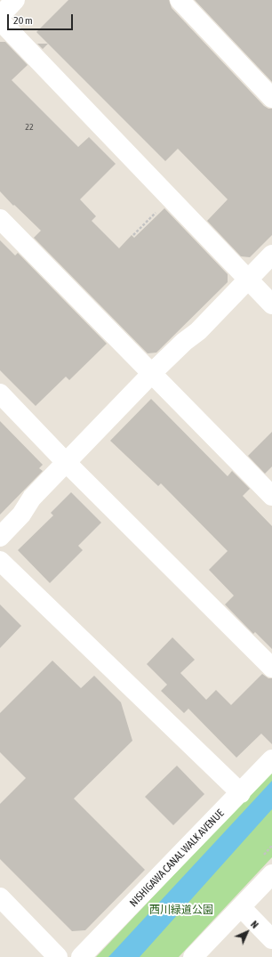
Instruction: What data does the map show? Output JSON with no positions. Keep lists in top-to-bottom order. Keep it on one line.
{"streets":{"street":["NISHIGAWA CANAL WALK AVENUE"]},"parks":["西川緑道公園"],"house_numbers":["22"],"scale_bar":"20 m","north":"top right"}
